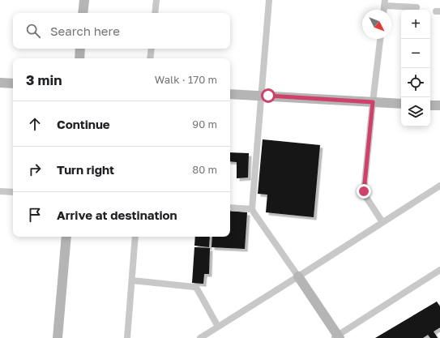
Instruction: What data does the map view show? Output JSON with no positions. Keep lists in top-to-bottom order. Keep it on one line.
{"north":"bottom right","page":{"map_buttons":["+","−"],"search":"Search here","heading":["3 min","Walk · 170 m"],"list":[["Continue","90 m"],["Turn right","80 m"],"Arrive at destination"]}}
